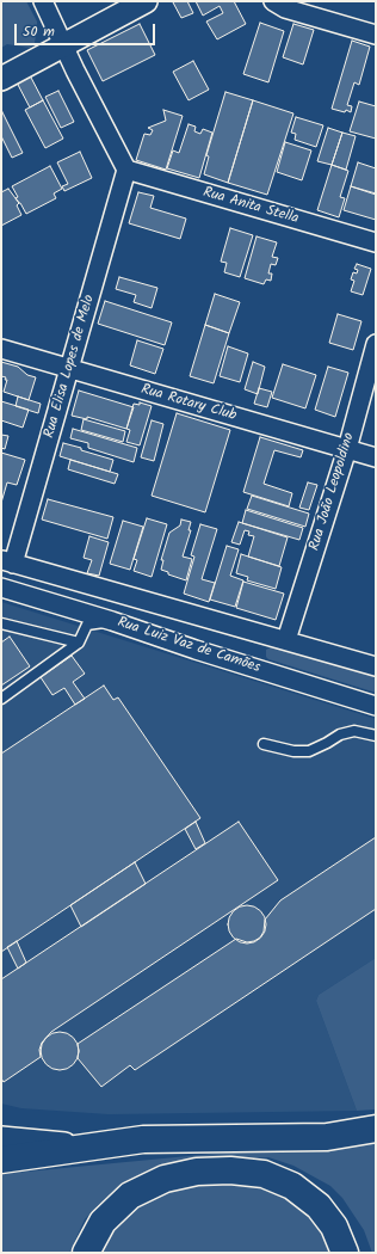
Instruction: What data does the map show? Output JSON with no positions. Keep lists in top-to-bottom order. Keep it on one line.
{"streets":{"street":["Rua Anita Stella","Rua Elisa Lopes de Melo","Rua Rotary Club","Rua João Leopoldino","Rua Luiz Vaz de Camões"]},"crossings":[["Rua Anita Stella","Rua Elisa Lopes de Melo"],["Rua Elisa Lopes de Melo","Rua Rotary Club"],["Rua Elisa Lopes de Melo","Rua Luiz Vaz de Camões"],["Rua Rotary Club","Rua João Leopoldino"],["Rua João Leopoldino","Rua Luiz Vaz de Camões"]],"scale_bar":"50 m"}
